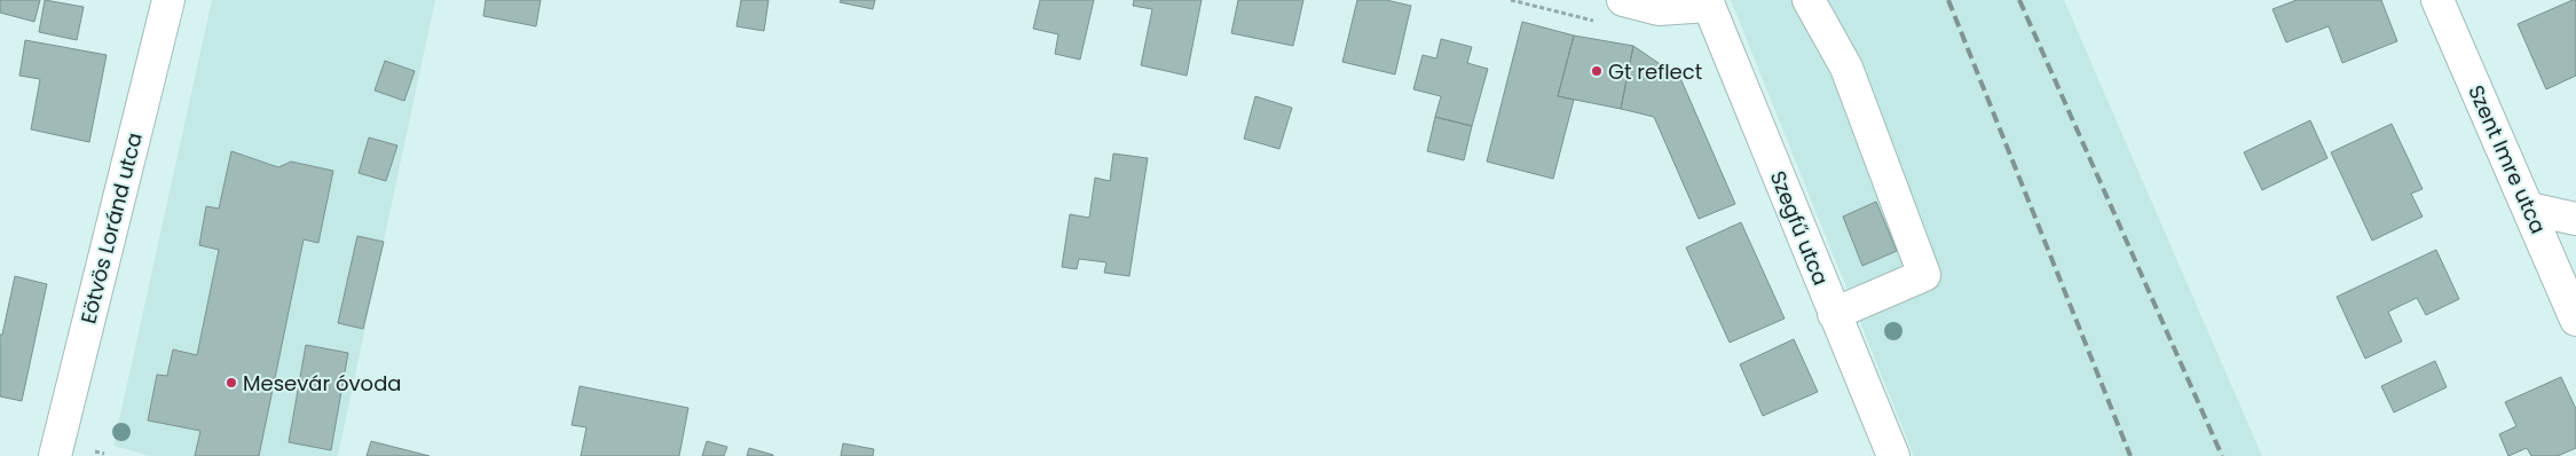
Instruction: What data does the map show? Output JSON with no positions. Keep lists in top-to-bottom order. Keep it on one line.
{"streets":{"street":["Szent Imre utca","Eötvös Loránd utca","Szegfű utca"]},"places":["Gt reflect","Mesevár óvoda"]}
